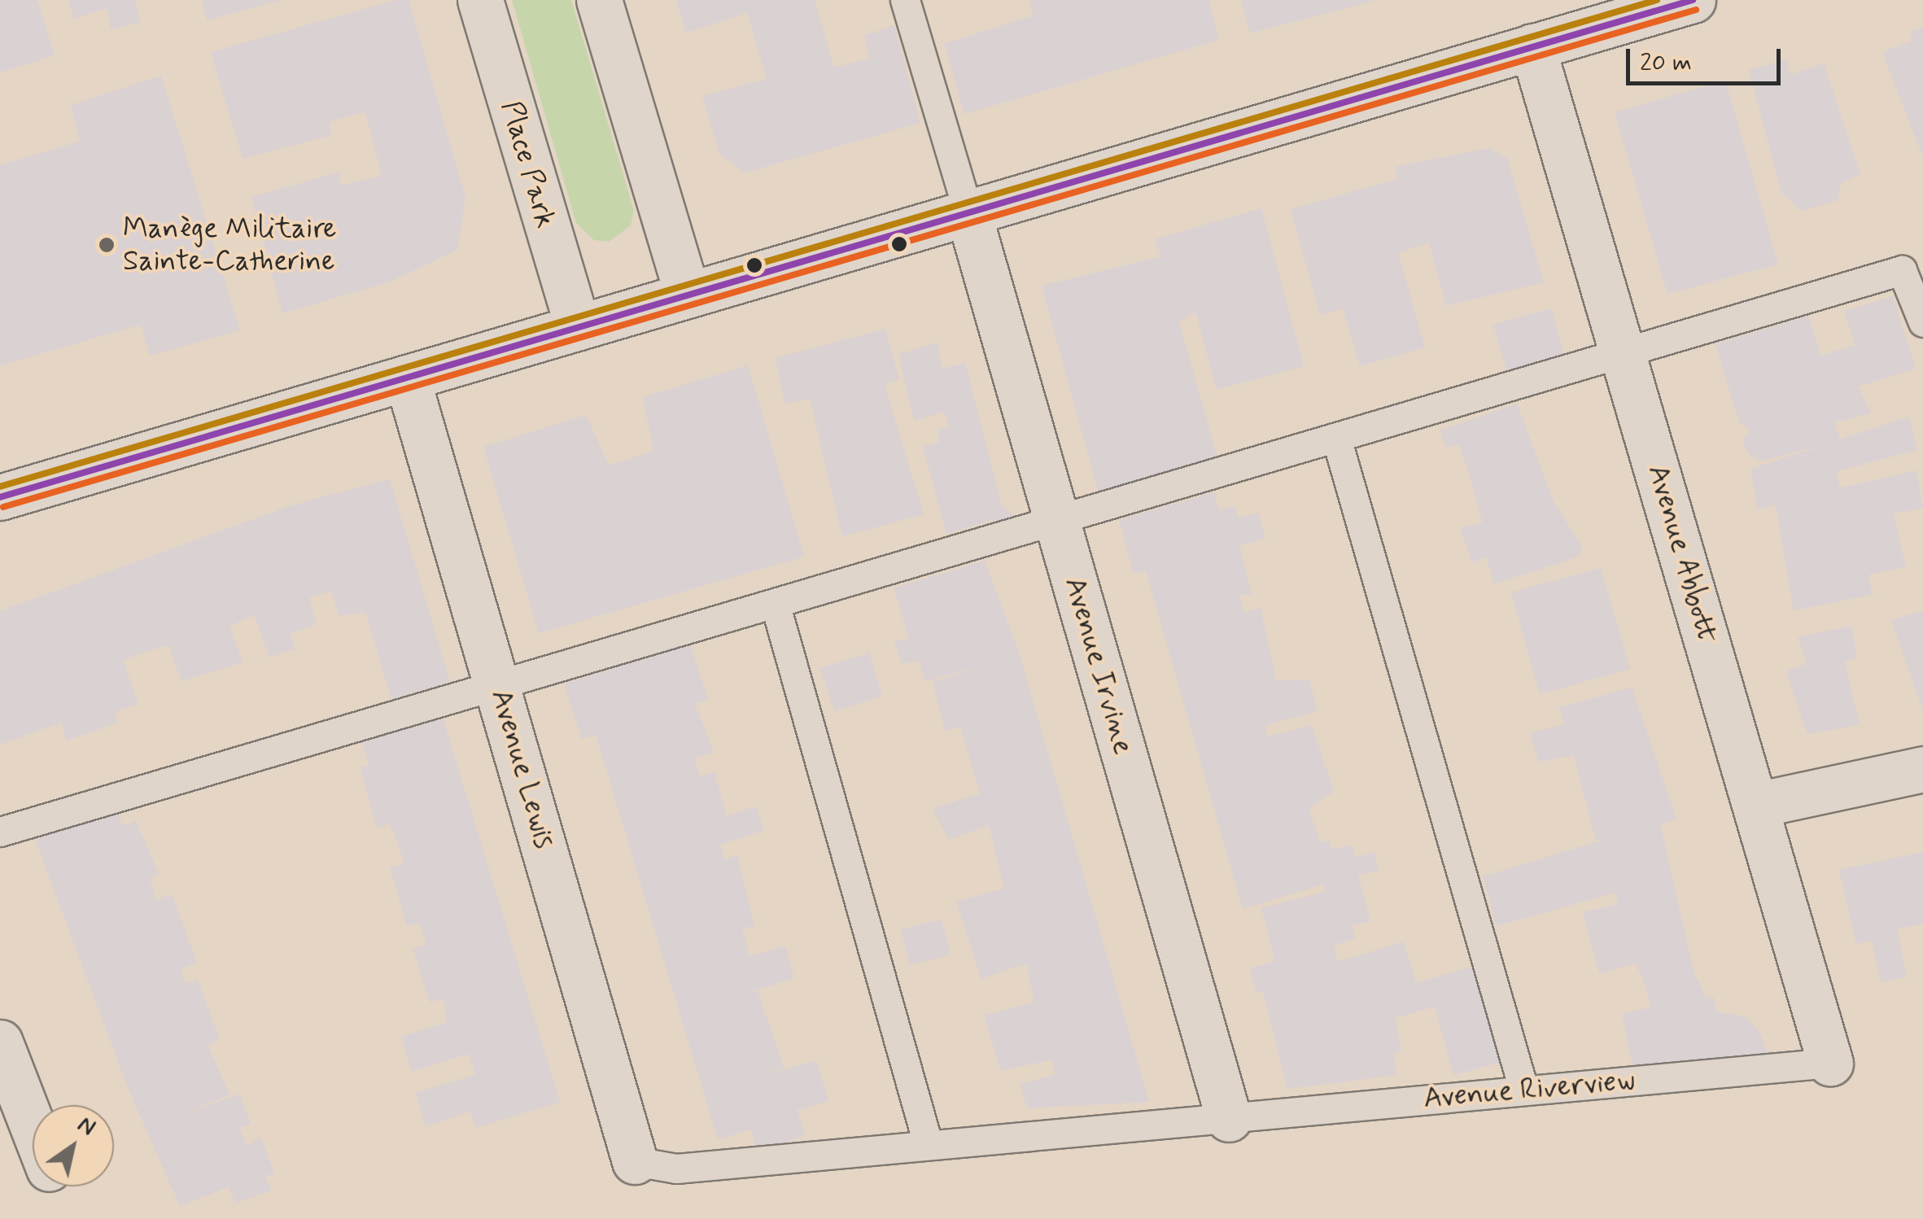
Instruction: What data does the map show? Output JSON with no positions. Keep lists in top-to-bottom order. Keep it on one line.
{"streets":{"street":["Place Park","Avenue Abbott","Avenue Irvine","Avenue Lewis"],"lane":["Avenue Riverview"]},"crossings":[["Avenue Abbott","Avenue Riverview"],["Avenue Irvine","Avenue Riverview"],["Avenue Lewis","Avenue Riverview"]],"places":["Manège Militaire Sainte-Catherine"],"scale_bar":"20 m","north":"top right"}
